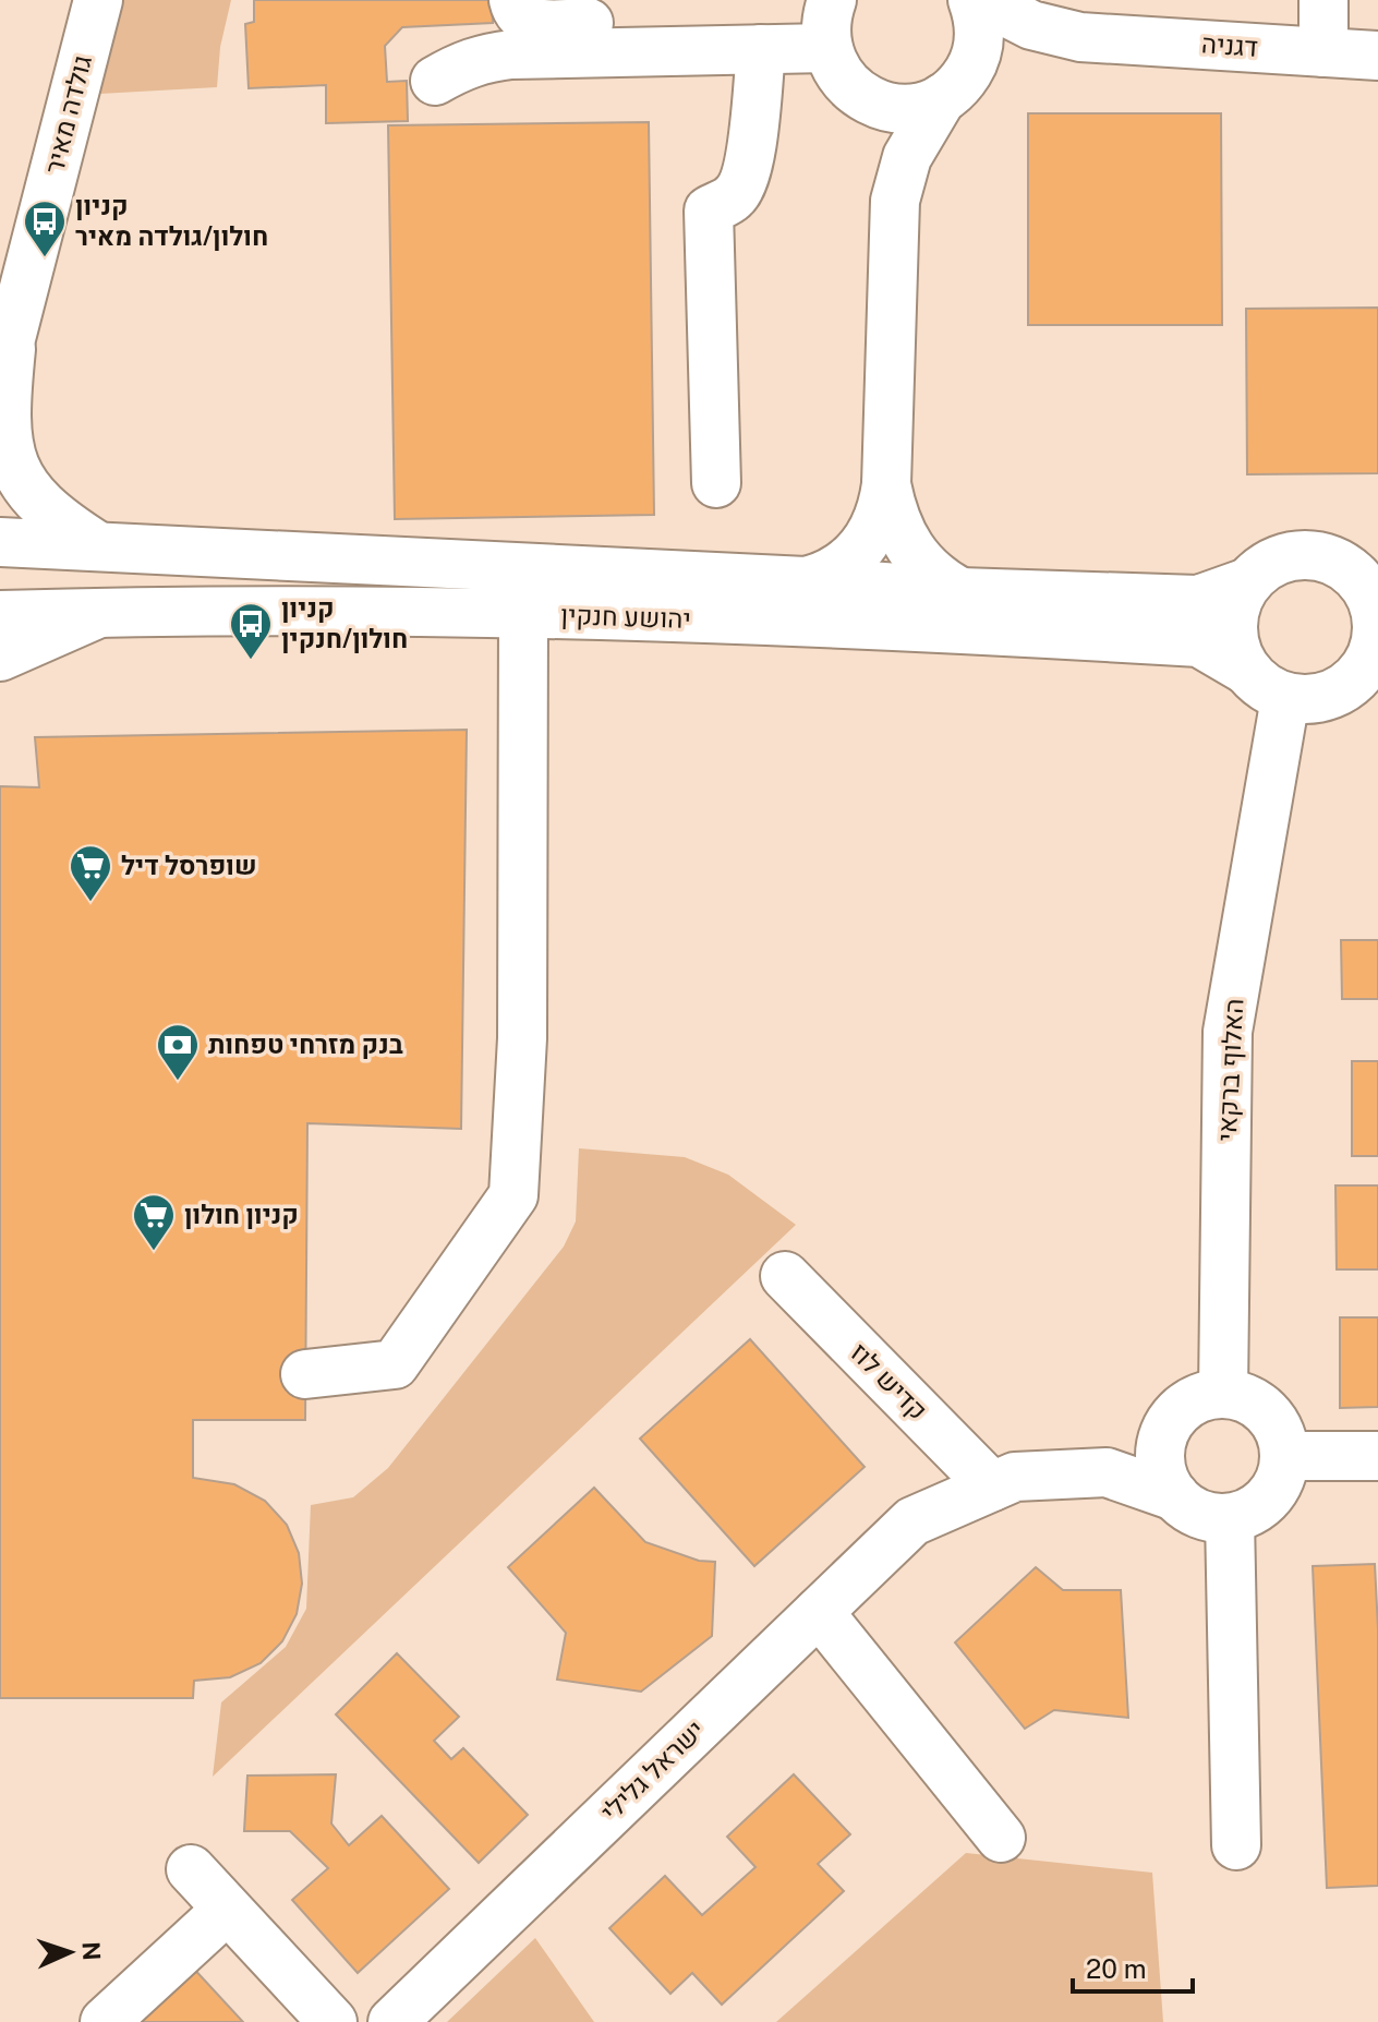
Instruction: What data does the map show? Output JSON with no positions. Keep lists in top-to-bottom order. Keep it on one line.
{"streets":{"street":["דגניה","גולדה מאיר","יהושע חנקין","האלוף ברקאי","קדיש לוז","ישראל גלילי"]},"crossings":[["דגניה","יהושע חנקין"],["יהושע חנקין","האלוף ברקאי"],["קדיש לוז","ישראל גלילי"]],"places":{"bus stop":["קניון חולון/גולדה מאיר","קניון חולון/חנקין"],"supermarket":["שופרסל דיל","קניון חולון"],"bank":["בנק מזרחי טפחות"]},"scale_bar":"20 m","north":"right"}
